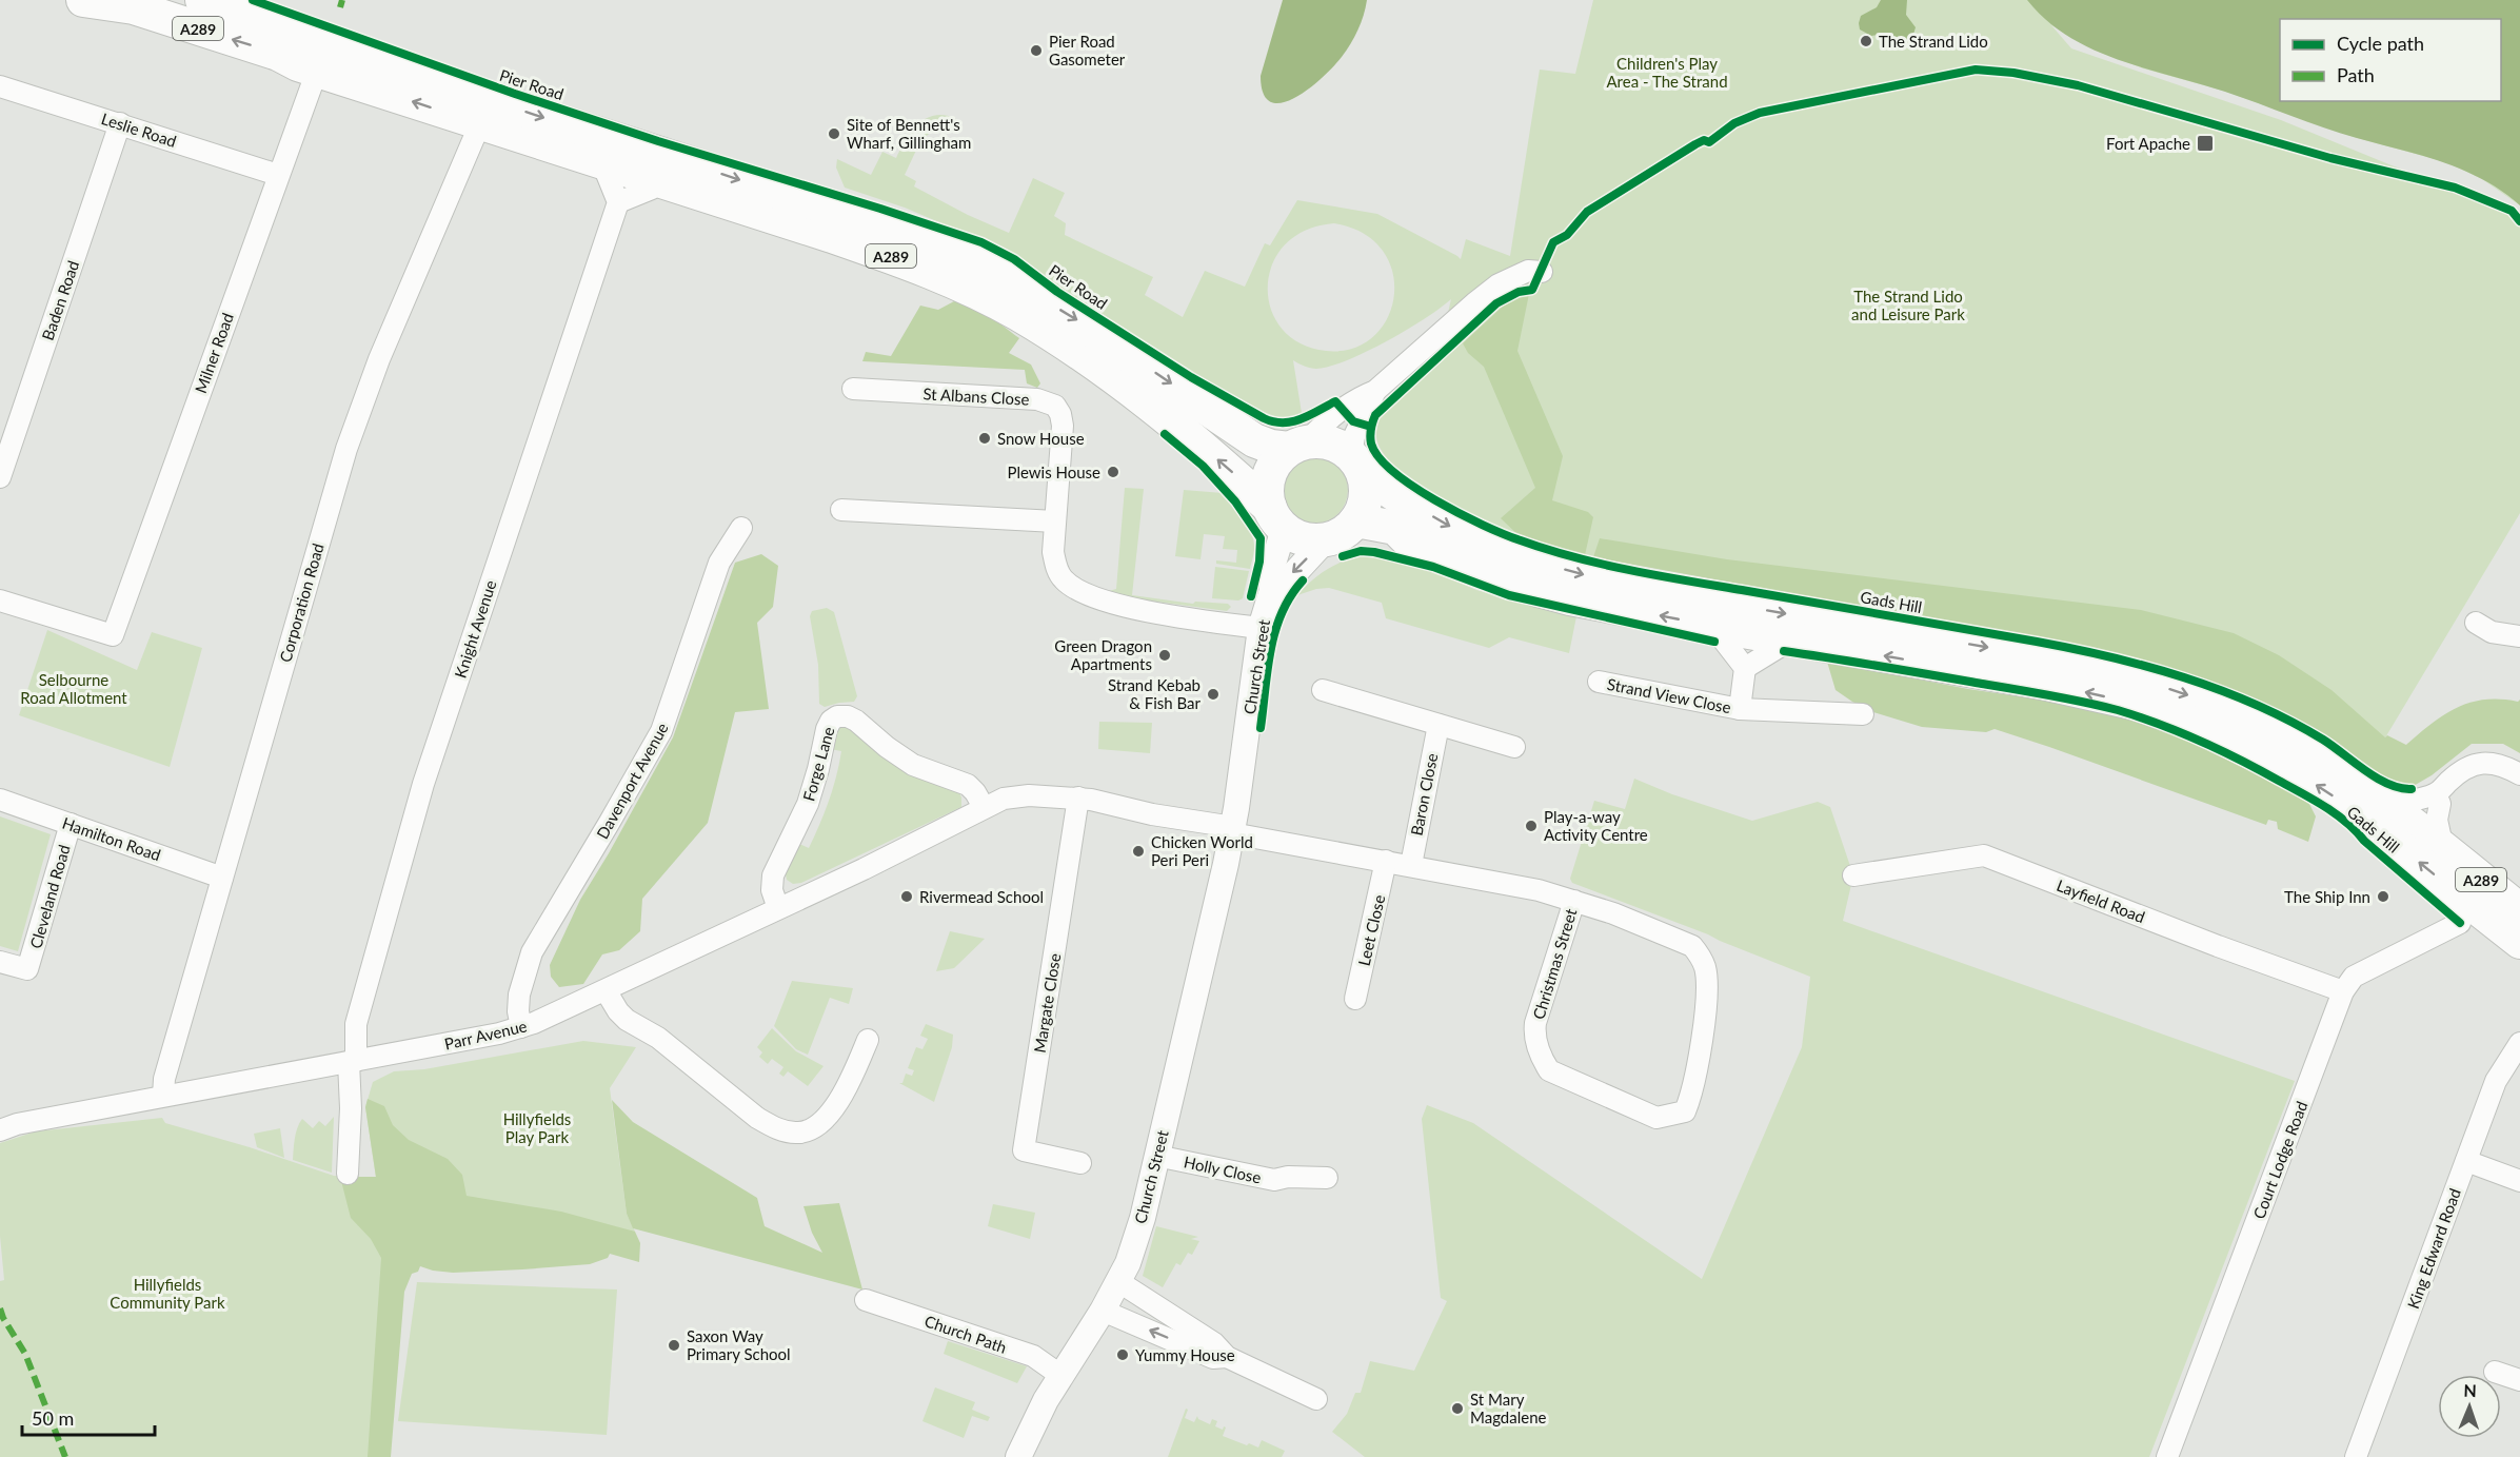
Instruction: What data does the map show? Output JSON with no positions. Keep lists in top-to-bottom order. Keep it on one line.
{"streets":{"main road":["A289","Pier Road","Gads Hill"],"street":["Leslie Road","Baden Road","Milner Road","St Albans Close","Corporation Road","Knight Avenue","Church Street","Strand View Close","Forge Lane","Davenport Avenue","Baron Close","Hamilton Road","Cleveland Road","Layfield Road","Leet Close","Christmas Street","Margate Close","Parr Avenue","Court Lodge Road","Holly Close","King Edward Road","Church Path"]},"crossings":[["A289","Pier Road"],["A289","Milner Road"],["A289","Gads Hill"],["A289","Corporation Road"],["A289","Church Street"],["Pier Road","Gads Hill"],["Pier Road","Church Street"],["Leslie Road","Baden Road"],["Leslie Road","Milner Road"],["St Albans Close","Church Street"],["Gads Hill","Church Street"],["Corporation Road","Hamilton Road"],["Corporation Road","Parr Avenue"],["Knight Avenue","Parr Avenue"],["Church Street","Christmas Street"],["Church Street","Holly Close"],["Church Street","Church Path"],["Davenport Avenue","Parr Avenue"],["Baron Close","Christmas Street"],["Hamilton Road","Cleveland Road"],["Layfield Road","Court Lodge Road"],["Leet Close","Christmas Street"]],"parks":["Children's Play Area - The Strand","The Strand Lido and Leisure Park","Selbourne Road Allotment","Hillyfields Play Park","Hillyfields Community Park"],"places":{"other":["The Strand Lido","Pier Road Gasometer","Site of Bennett's Wharf, Gillingham","Snow House","Plewis House","Green Dragon Apartments","Strand Kebab & Fish Bar","Play-a-way Activity Centre","Chicken World Peri Peri","Rivermead School","The Ship Inn","Saxon Way Primary School","Yummy House","St Mary Magdalene"],"transit":["Fort Apache"]},"legend":["Cycle path","Path"],"scale_bar":"50 m","north":"top"}
